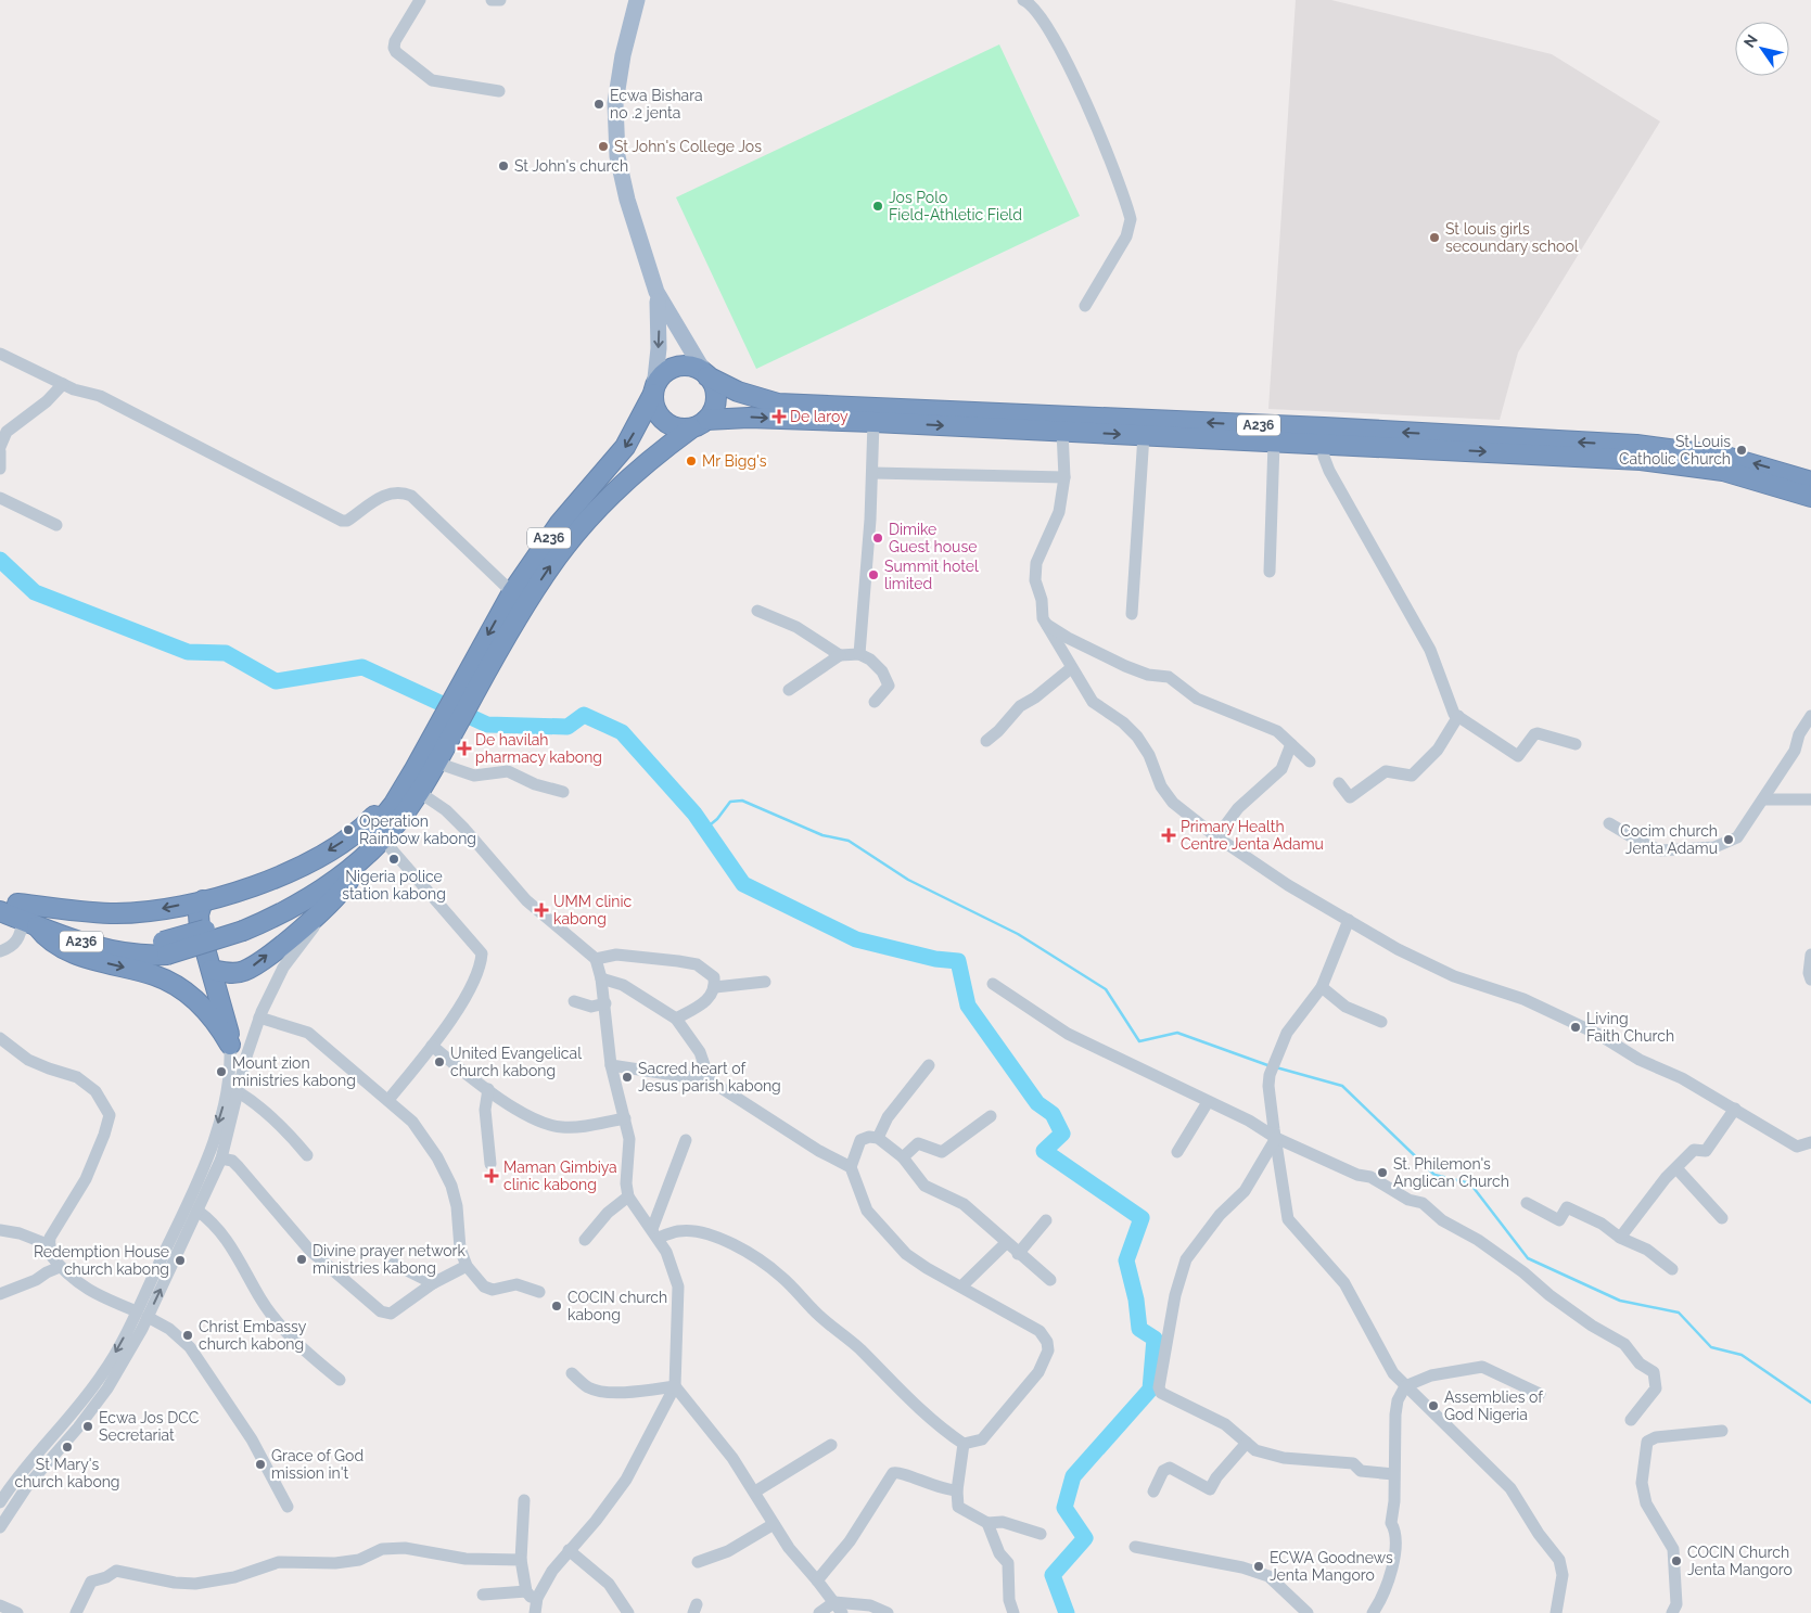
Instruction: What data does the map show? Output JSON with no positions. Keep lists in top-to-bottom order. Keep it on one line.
{"streets":{"highway":["A236"]},"places":{"other":["Ecwa Bishara no .2 jenta","St John's College Jos","St John's church","Jos Polo Field-Athletic Field","St louis girls secoundary school","St Louis Catholic Church","Mr Bigg's","Dimike Guest house","Summit hotel limited","Operation Rainbow kabong","Cocim church Jenta Adamu","Nigeria police station kabong","Living Faith Church","United Evangelical church kabong","Mount zion ministries kabong","Sacred heart of Jesus parish kabong","St. Philemon's Anglican Church","Divine prayer network ministries kabong","Redemption House church kabong","COCIN church kabong","Christ Embassy church kabong","Assemblies of God Nigeria","Ecwa Jos DCC Secretariat","St Mary's church kabong","Grace of God mission in't","COCIN Church Jenta Mangoro","ECWA Goodnews Jenta Mangoro"],"health":["De laroy","De havilah pharmacy kabong","Primary Health Centre Jenta Adamu","UMM clinic kabong","Maman Gimbiya clinic kabong"]},"north":"top left"}
